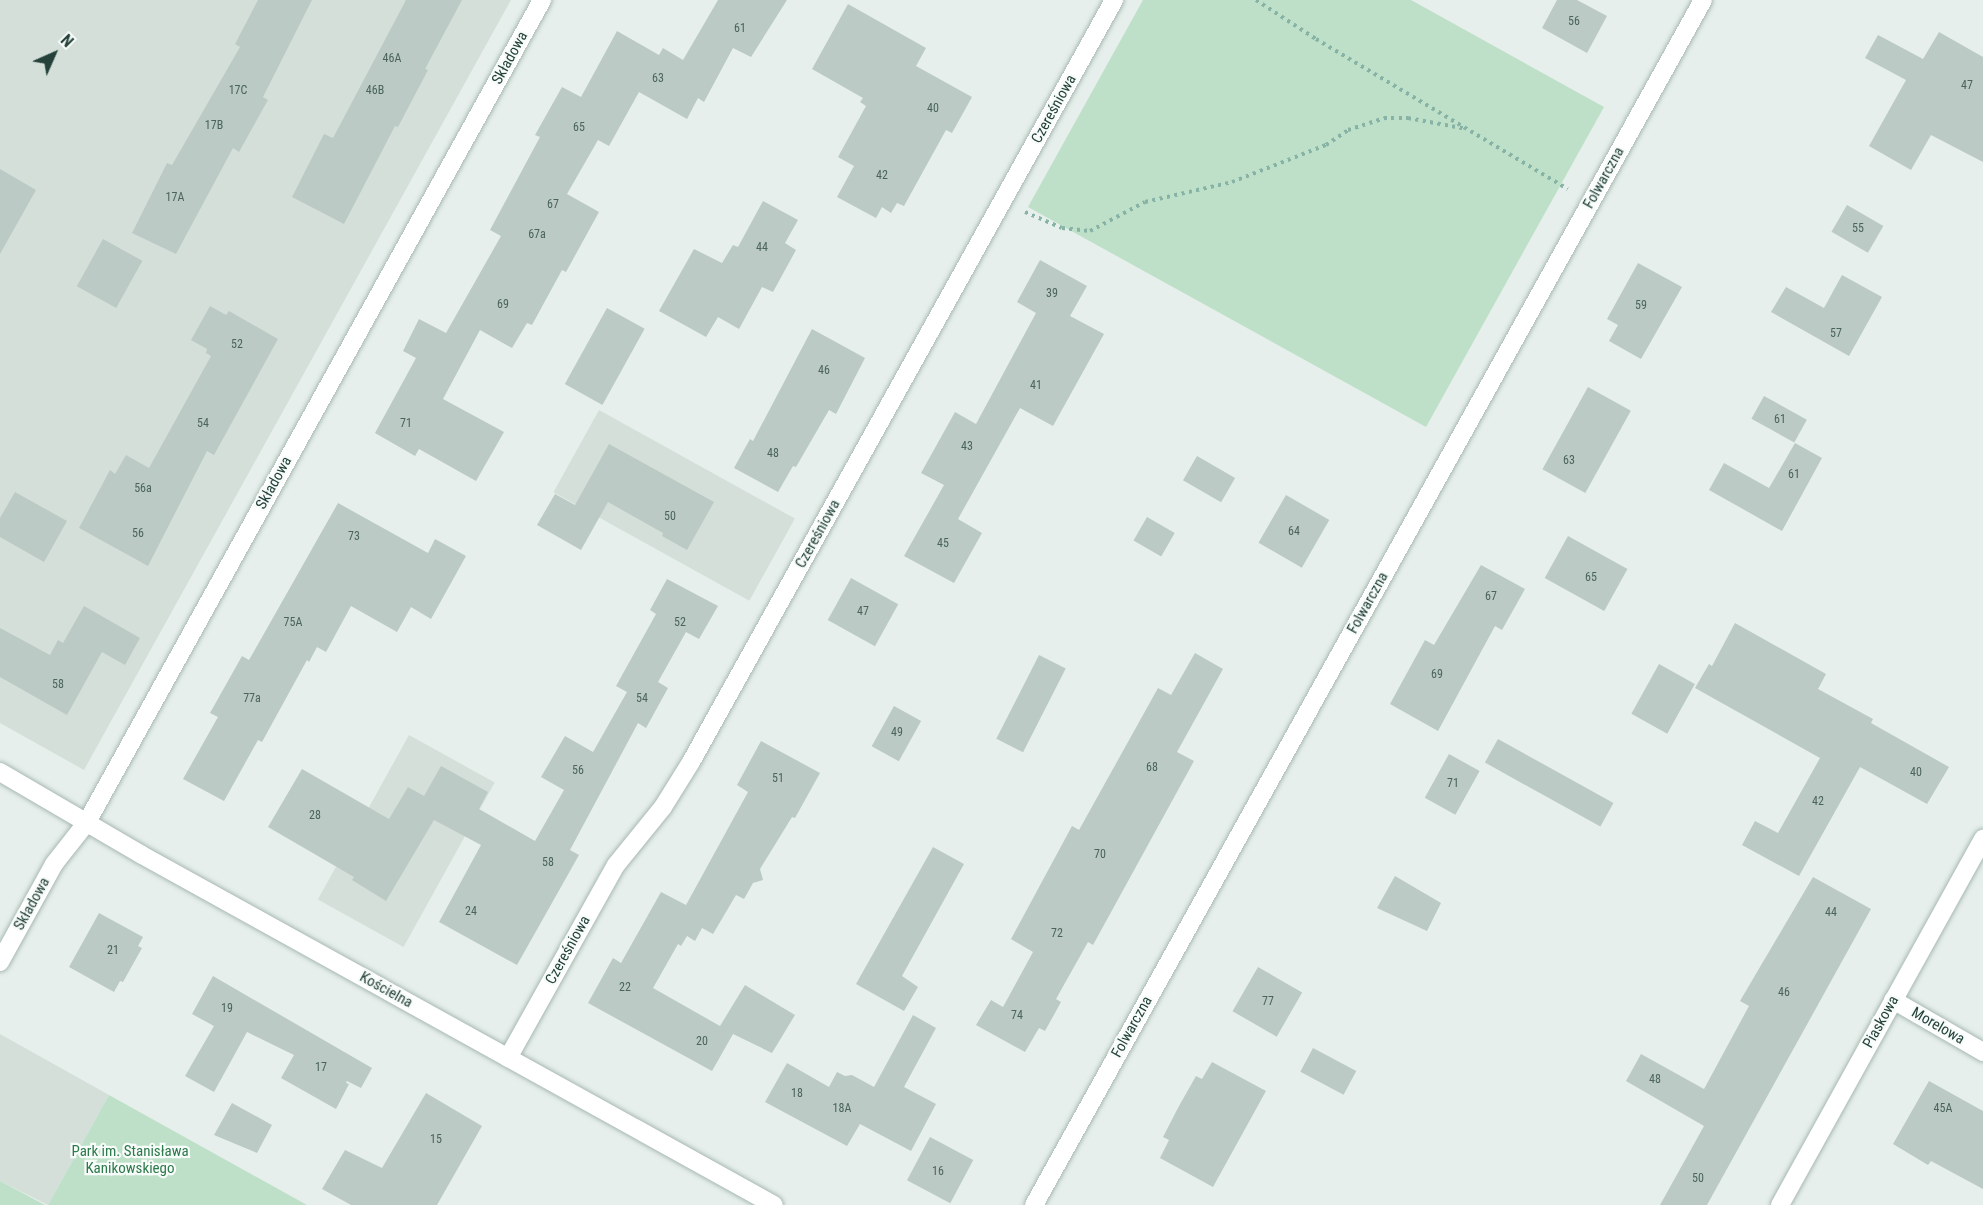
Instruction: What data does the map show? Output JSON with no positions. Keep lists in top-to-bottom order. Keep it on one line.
{"streets":{"street":["Składowa","Czereśniowa","Folwarczna","Kościelna","Piaskowa","Morelowa"]},"crossings":[["Składowa","Kościelna"],["Czereśniowa","Kościelna"],["Piaskowa","Morelowa"]],"parks":["Park im. Stanisława Kanikowskiego"],"house_numbers":["56","61","46A","63","47","17C","46B","40","17B","65","42","17A","67","55","67a","44","39","69","59","57","52","46","41","61","54","71","43","48","63","61","56a","50","64","56","73","45","65","67","47","75A","52","69","58","77a","54","49","68","56","40","51","71","42","28","70","58","24","44","72","21","22","46","77","19","74","20","17","48","18","18A","45A","15","16","50"],"north":"top right"}
